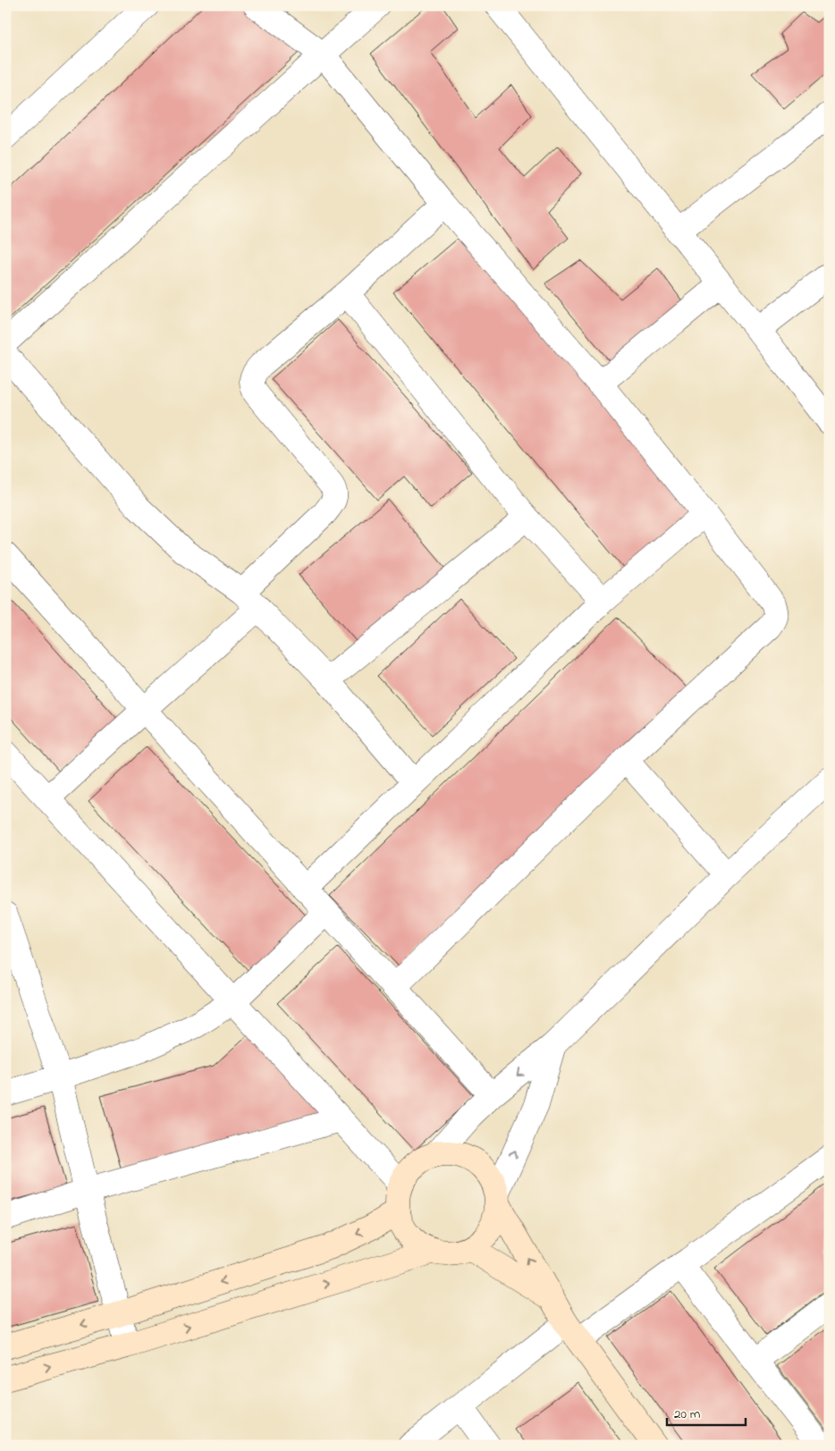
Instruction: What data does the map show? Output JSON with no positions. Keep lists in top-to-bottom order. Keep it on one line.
{"scale_bar":"20 m"}
